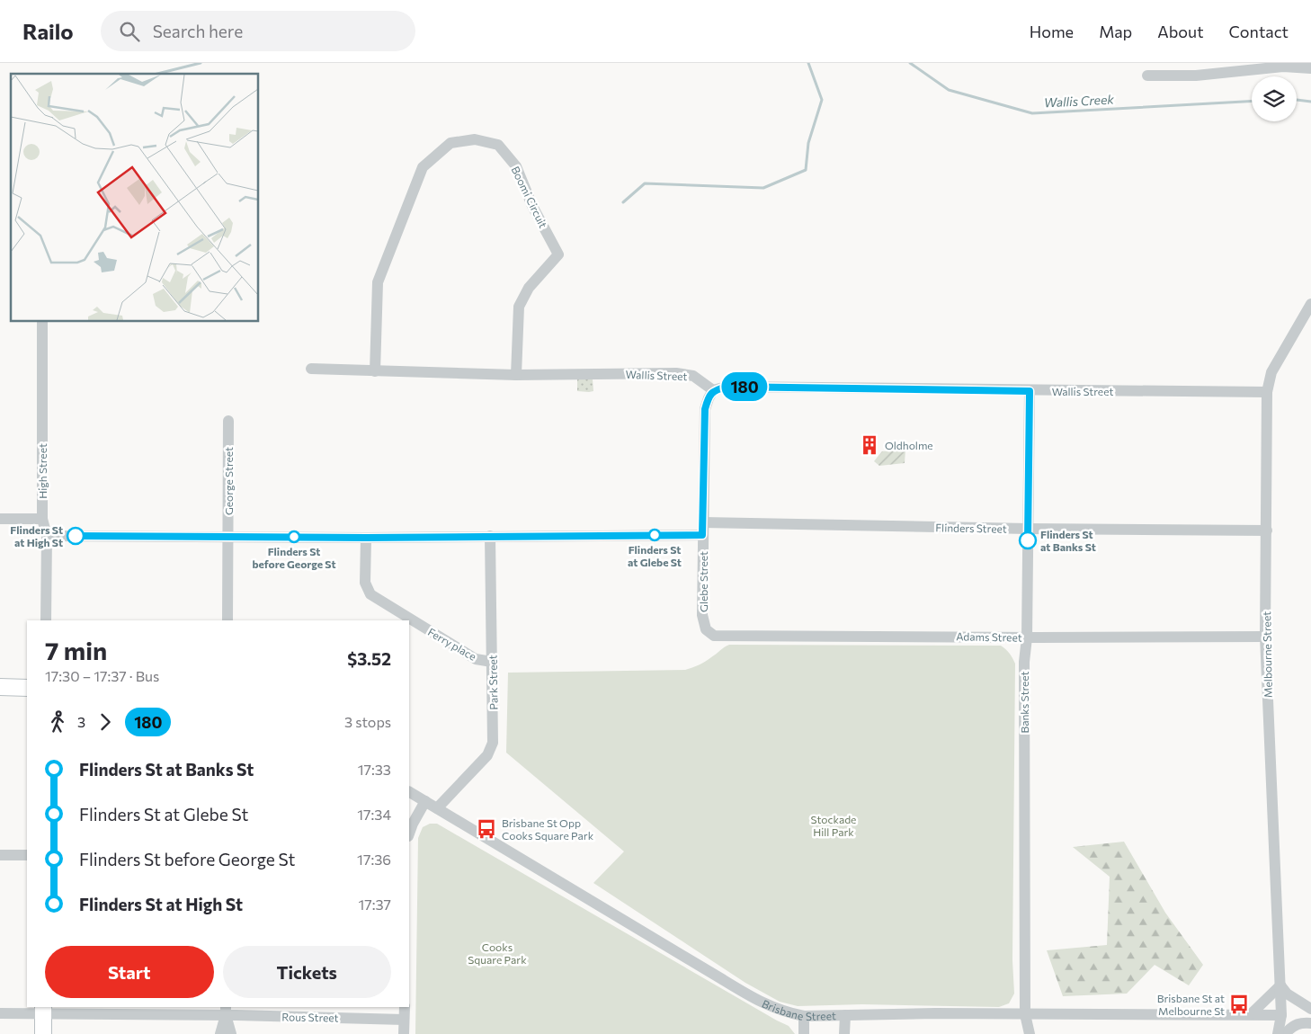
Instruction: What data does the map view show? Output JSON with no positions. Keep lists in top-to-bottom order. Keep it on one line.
{"streets":{"street":["Boomi Circuit","Wallis Street","High Street","George Street","Flinders Street","Glebe Street","Adams Street","Ferry place","Melbourne Street","Park Street","Banks Street","Brisbane Street","Rous Street"]},"crossings":[["Boomi Circuit","Wallis Street"],["Wallis Street","Glebe Street"],["Wallis Street","Melbourne Street"],["Wallis Street","Banks Street"],["Flinders Street","Glebe Street"],["Flinders Street","Melbourne Street"],["Flinders Street","Banks Street"],["Glebe Street","Adams Street"],["Adams Street","Melbourne Street"],["Adams Street","Banks Street"],["Ferry place","Park Street"],["Melbourne Street","Brisbane Street"],["Park Street","Brisbane Street"],["Banks Street","Brisbane Street"]],"water":["Wallis Creek"],"parks":["Stockade Hill Park","Cooks Square Park"],"places":{"building":["Oldholme"],"other":["Flinders St at Glebe St","Flinders St at High St","Flinders St before George St","Flinders St at Banks St"],"bus stop":["Brisbane St Opp Cooks Square Park","Brisbane St at Melbourne St"]},"lines":["bus line 180"],"page":{"header":"Railo","search":"Search here","nav":["Home","Map","About","Contact"],"on_map":"180","heading":["7 min","17:30 – 17:37 · Bus","$3.52"],"legs":["3","180","3 stops"],"list":[{"name":"Flinders St at Banks St","value":"17:33"},{"name":"Flinders St at Glebe St","value":"17:34"},{"name":"Flinders St before George St","value":"17:36"},{"name":"Flinders St at High St","value":"17:37"}],"buttons":["Start","Tickets"]}}
